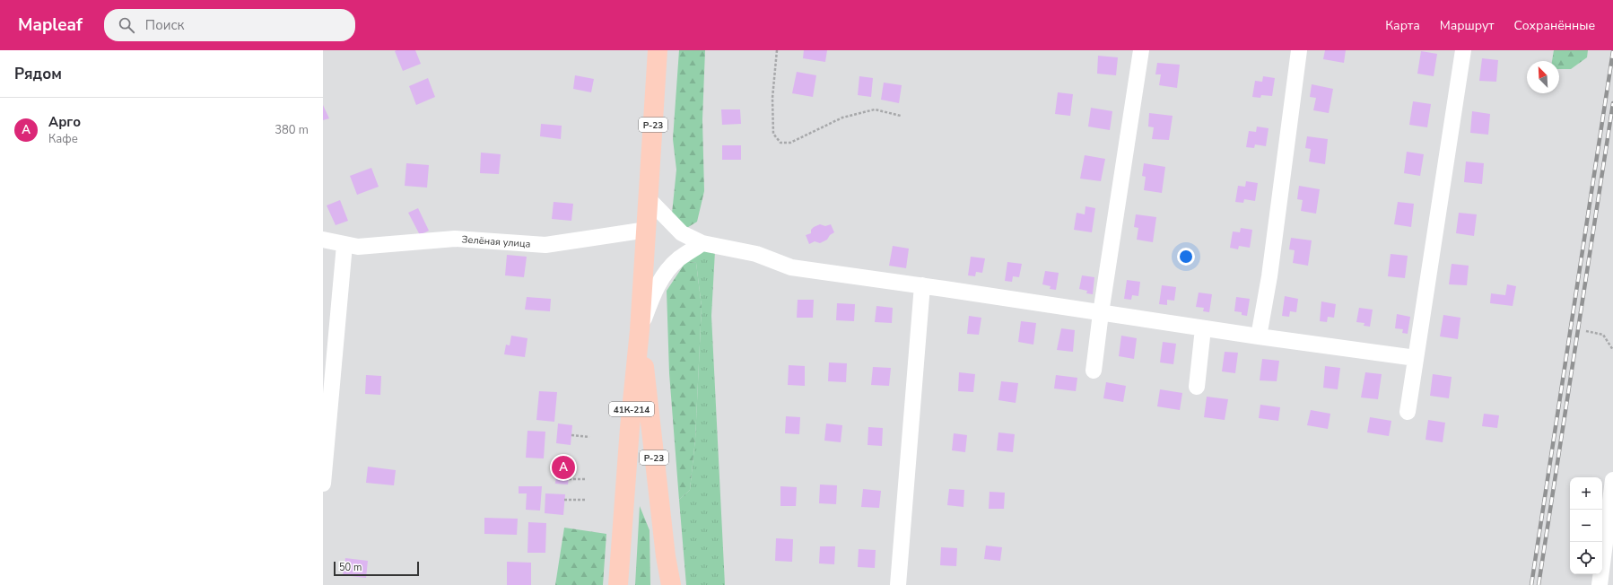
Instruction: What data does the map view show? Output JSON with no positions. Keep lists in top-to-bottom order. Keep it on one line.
{"streets":{"main road":["Р-23","41К-214"],"street":["Зелёная улица"]},"crossings":[["Р-23","Зелёная улица"],["Р-23","41К-214"]],"scale_bar":"50 m","north":"top left","page":{"header":"Mapleaf","search":"Поиск","nav":["Карта","Маршрут","Сохранённые"],"heading":"Рядом","list":[{"mark":"A","name":"Арго","note":"Кафе","value":"380 m"}],"pins":"A","map_buttons":["+","−"],"scale":"50 m"}}
